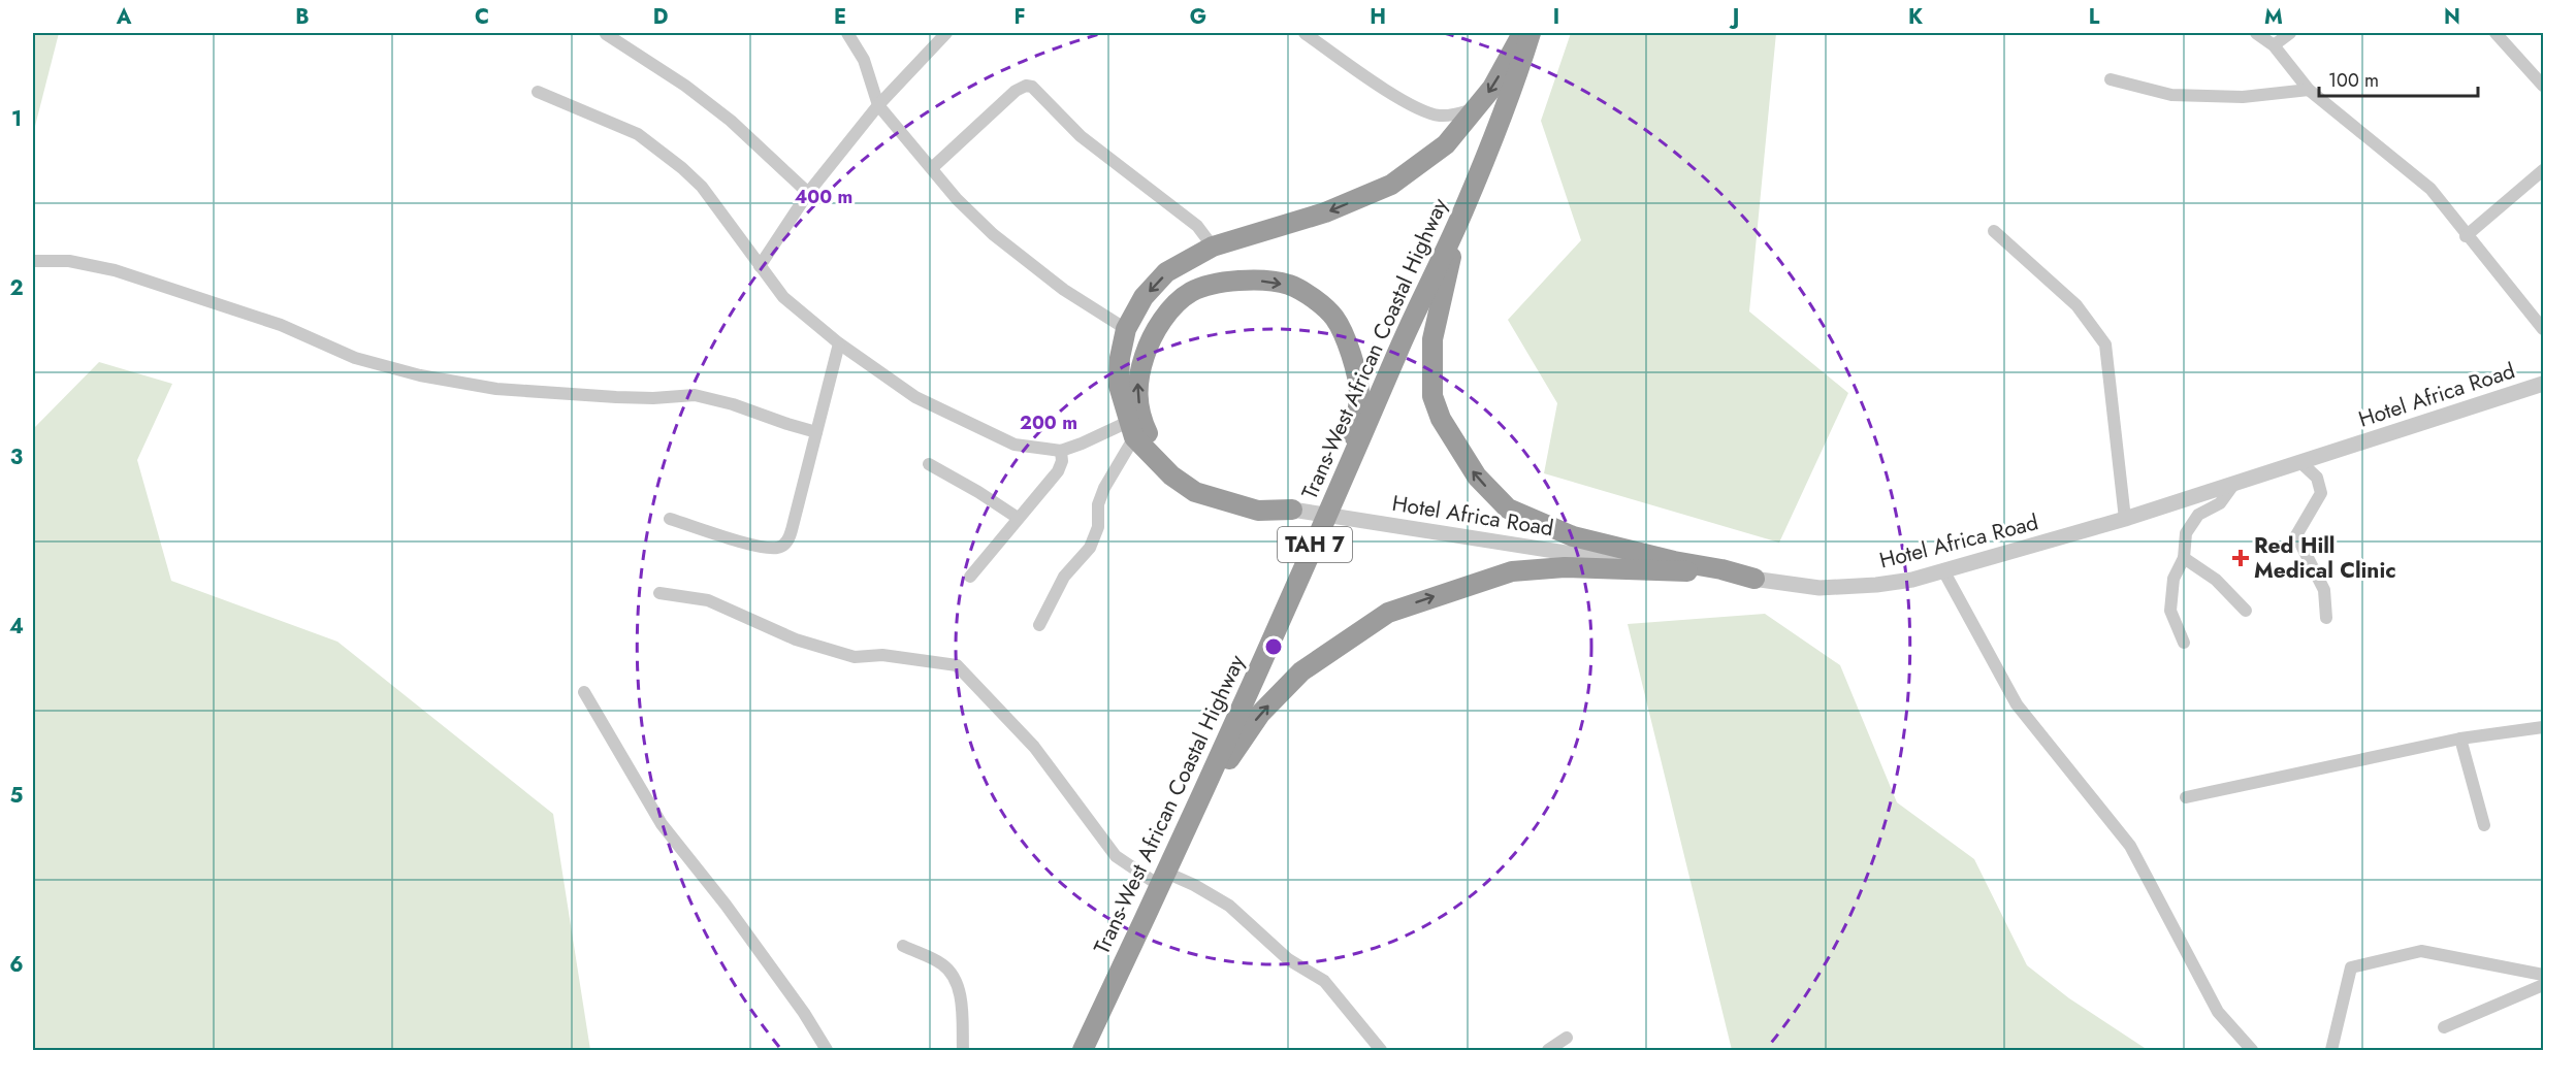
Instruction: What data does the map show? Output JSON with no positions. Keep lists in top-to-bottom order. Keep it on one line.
{"streets":{"highway":["Trans-West African Coastal Highway","TAH 7"],"street":["Hotel Africa Road"]},"places":{"health":["Red Hill Medical Clinic"]},"scale_bar":"100 m","grid":{"columns":["A","B","C","D","E","F","G","H","I","J","K","L","M","N"],"rows":["1","2","3","4","5","6"]},"rings":["400 m","200 m"]}
